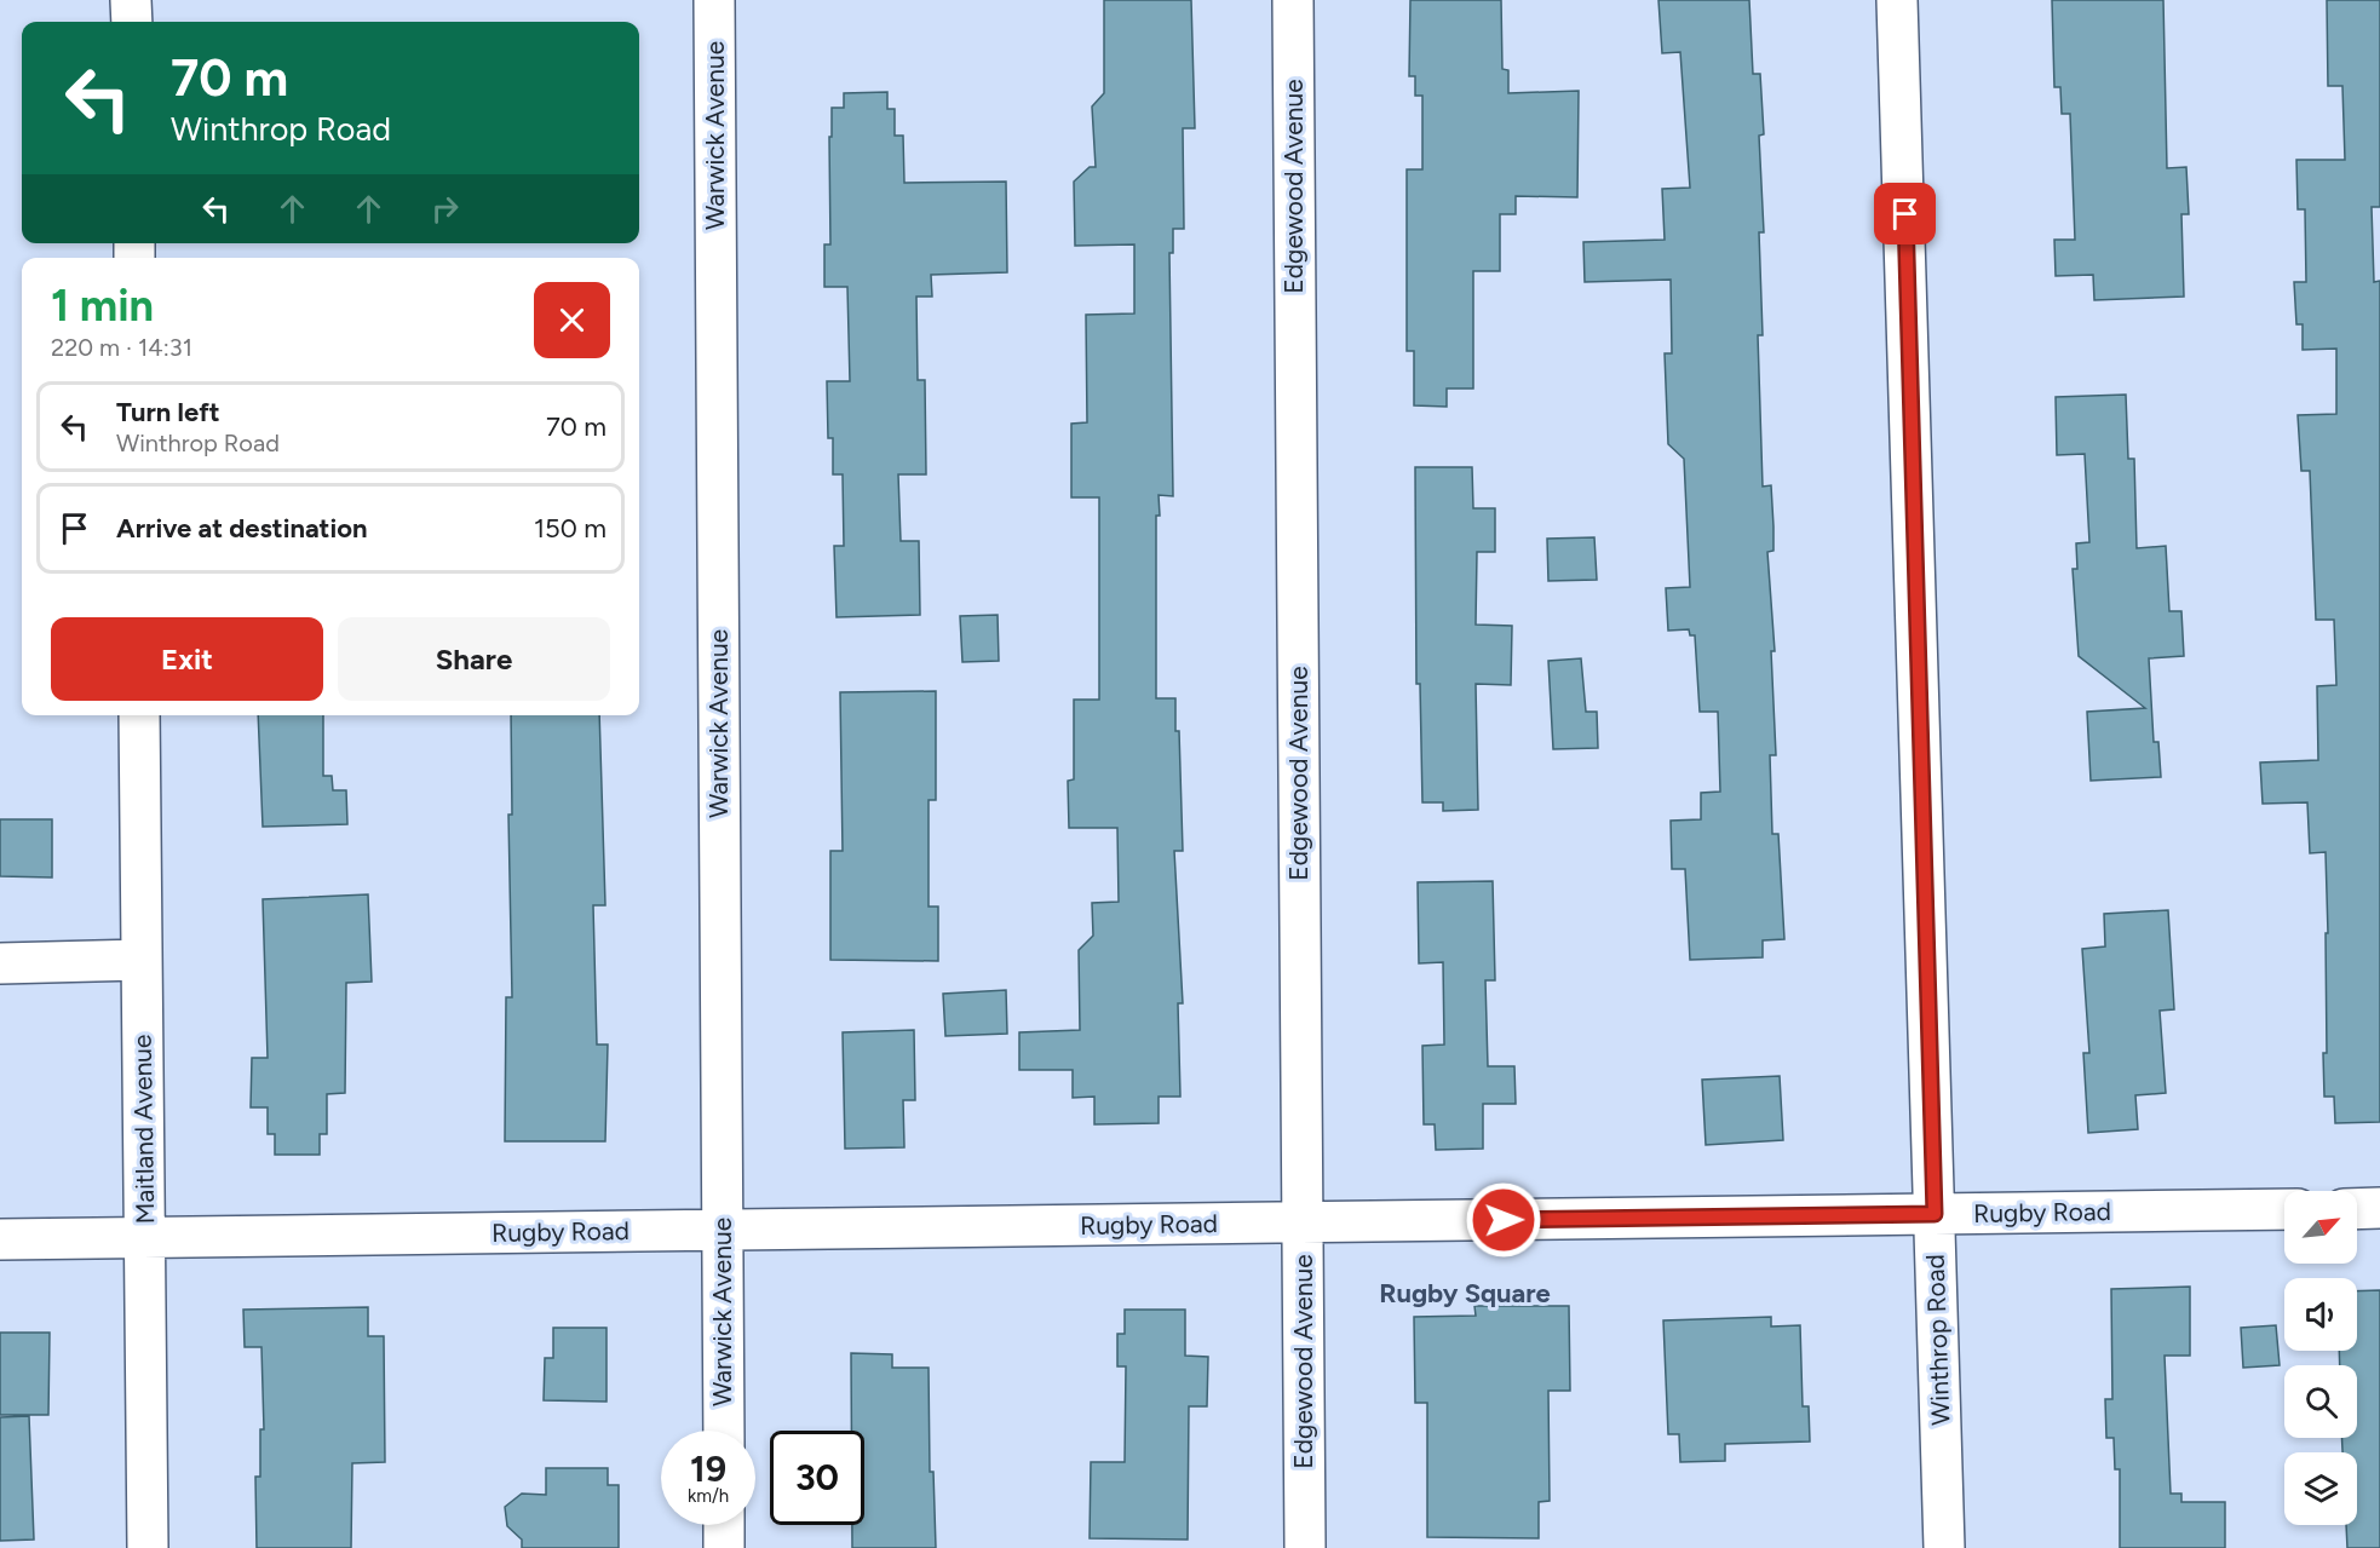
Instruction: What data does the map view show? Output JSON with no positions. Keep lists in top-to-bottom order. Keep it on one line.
{"streets":{"street":["Warwick Avenue","Edgewood Avenue","Maitland Avenue","Rugby Road","Winthrop Road"]},"crossings":[["Warwick Avenue","Rugby Road"],["Edgewood Avenue","Rugby Road"],["Maitland Avenue","Rugby Road"],["Rugby Road","Winthrop Road"]],"districts":["Rugby Square"],"north":"top right","page":{"turn":["70 m","Winthrop Road"],"heading":["1 min","220 m · 14:31"],"list":[{"name":"Turn left","note":"Winthrop Road","value":"70 m"},{"name":"Arrive at destination","value":"150 m"}],"buttons":["Exit","Share"],"speed":"19 km/h","limit":"30"}}
